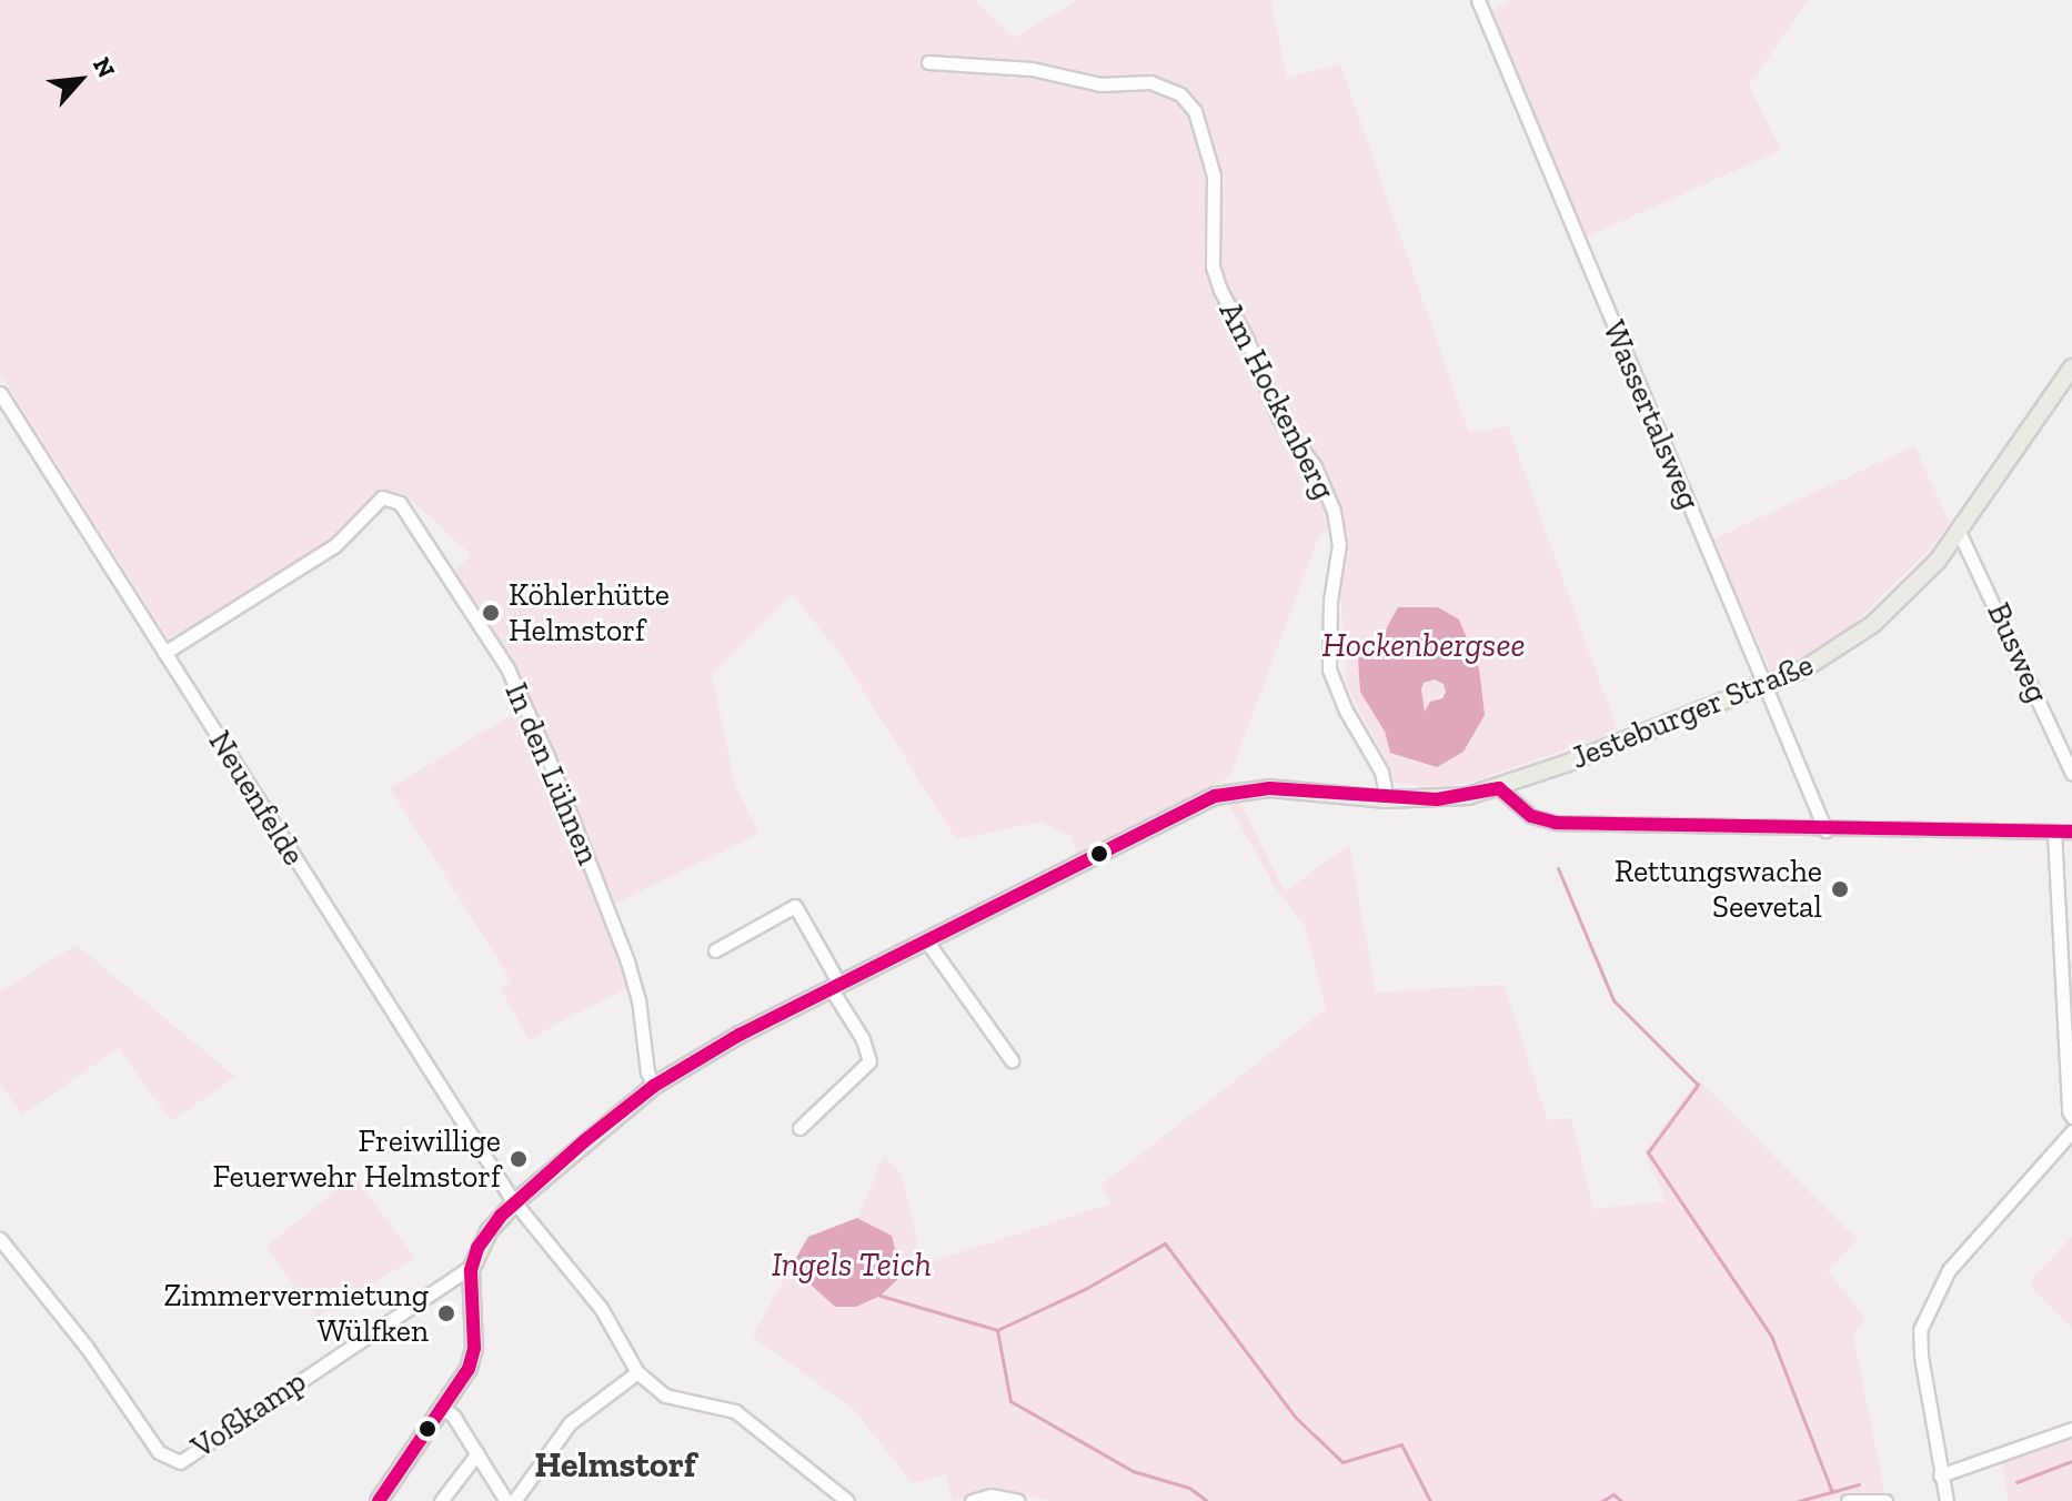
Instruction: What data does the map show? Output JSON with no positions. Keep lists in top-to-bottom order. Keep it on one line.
{"streets":{"main road":["Jesteburger Straße"],"street":["Am Hockenberg","Wassertalsweg","Busweg","In den Lühnen","Neuenfelde","Voßkamp"]},"crossings":[["Am Hockenberg","Jesteburger Straße"],["Wassertalsweg","Jesteburger Straße"],["Busweg","Jesteburger Straße"],["Jesteburger Straße","In den Lühnen"],["Jesteburger Straße","Neuenfelde"],["Jesteburger Straße","Voßkamp"],["In den Lühnen","Neuenfelde"]],"districts":["Helmstorf"],"water":["Hockenbergsee","Ingels Teich"],"places":["Köhlerhütte Helmstorf","Rettungswache Seevetal","Freiwillige Feuerwehr Helmstorf","Zimmervermietung Wülfken"],"north":"top right"}
